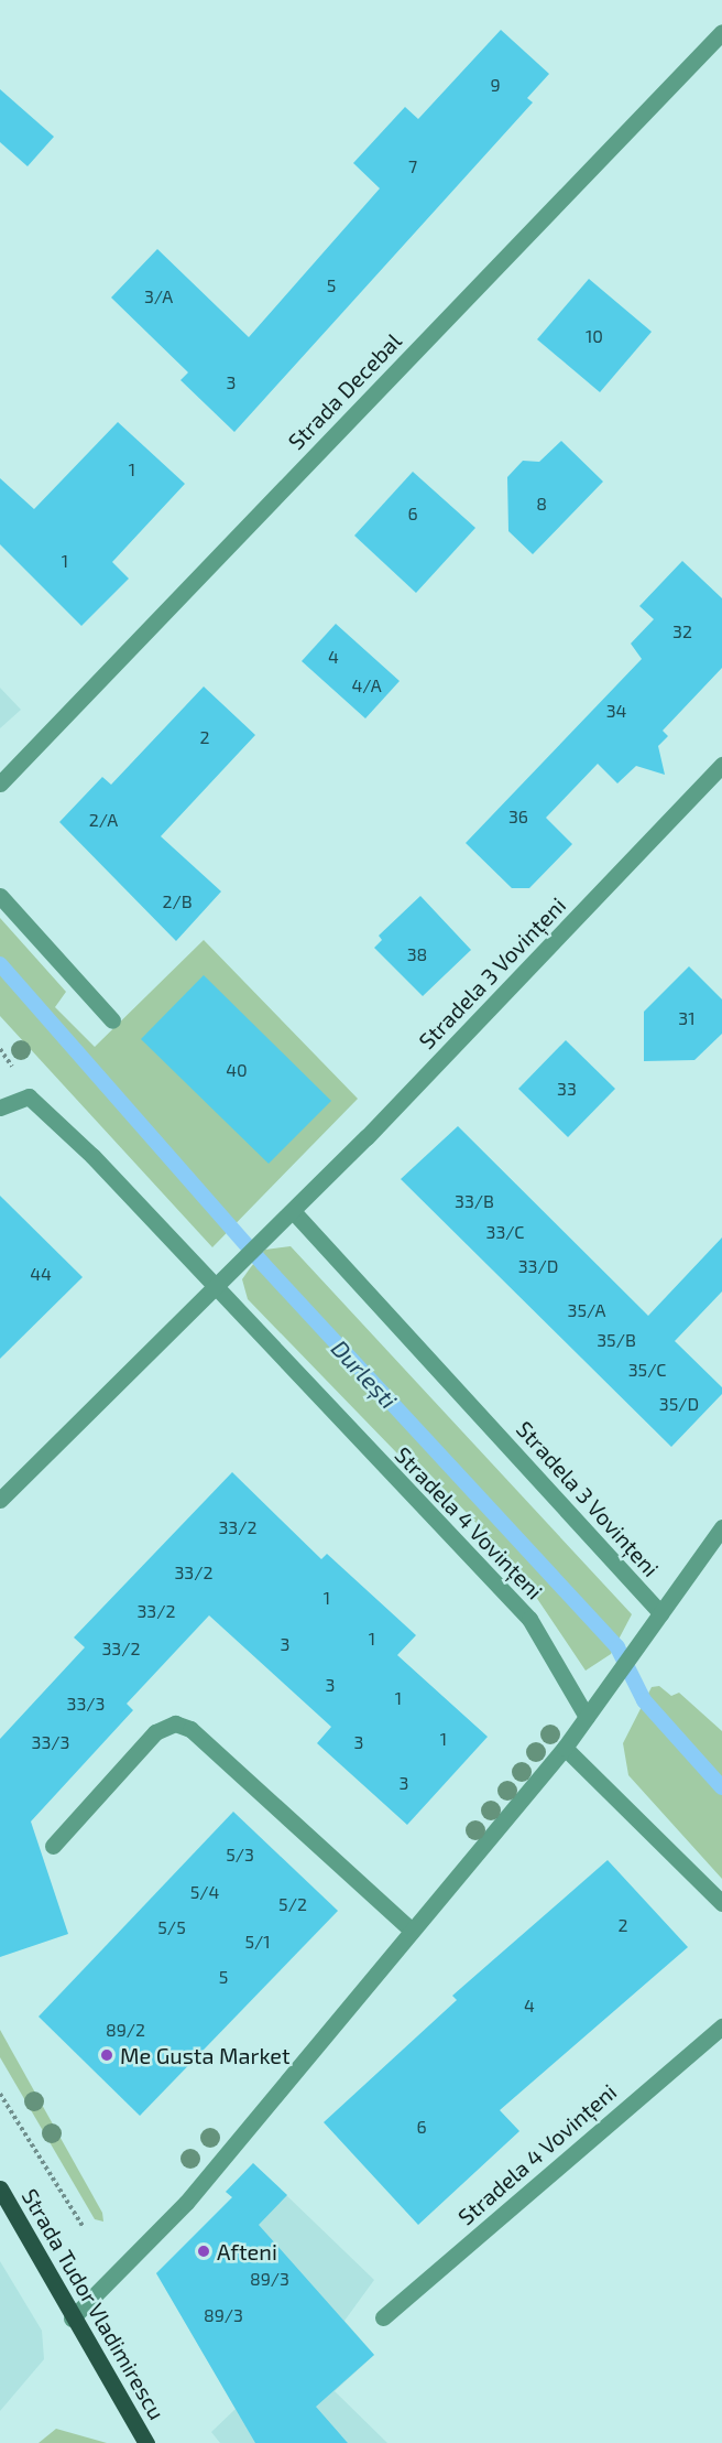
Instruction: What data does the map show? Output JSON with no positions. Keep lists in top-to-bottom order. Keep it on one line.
{"streets":{"main road":["Strada Tudor Vladimirescu"],"street":["Strada Decebal","Stradela 3 Vovințeni","Stradela 4 Vovințeni"]},"crossings":[["Stradela 3 Vovințeni","Stradela 4 Vovințeni"]],"water":["Durlești"],"places":["Me Gusta Market","Afteni"],"house_numbers":["9","7","5","3/A","10","3","1","8","6","1","32","4","4/A","34","2","36","2/A","2/B","38","31","40","33","33/B","33/C","33/D","44","35/A","35/B","35/C","35/D","33/2","33/2","1","33/2","1","3","33/2","3","1","33/3","1","33/3","3","3","5/3","5/4","5/2","2","5/5","5/1","5","4","89/2","6","89/3","89/3"]}
